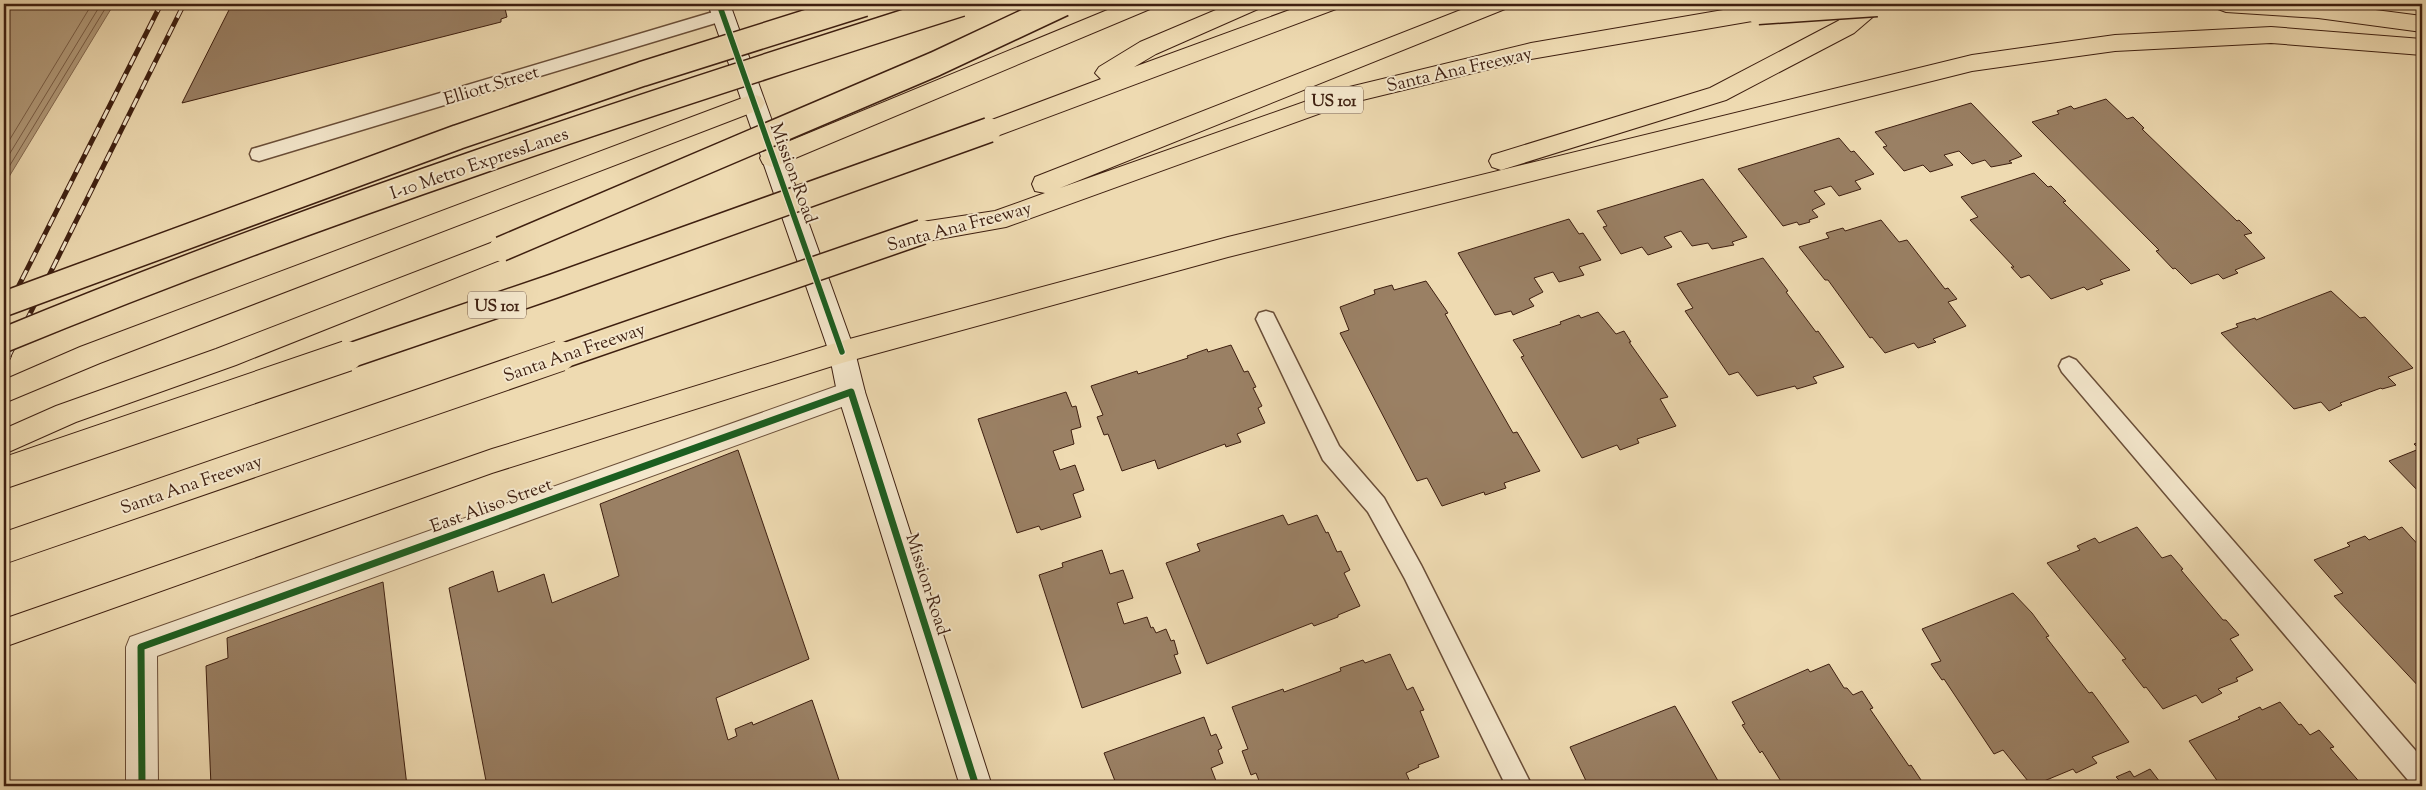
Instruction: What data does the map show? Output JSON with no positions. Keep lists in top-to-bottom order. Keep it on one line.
{"streets":{"highway":["Santa Ana Freeway","US 101","I-10 Metro ExpressLanes"],"main road":["Mission Road","East Aliso Street"],"lane":["Elliott Street"]},"crossings":[["Elliott Street","Mission Road"],["Mission Road","East Aliso Street"]]}
